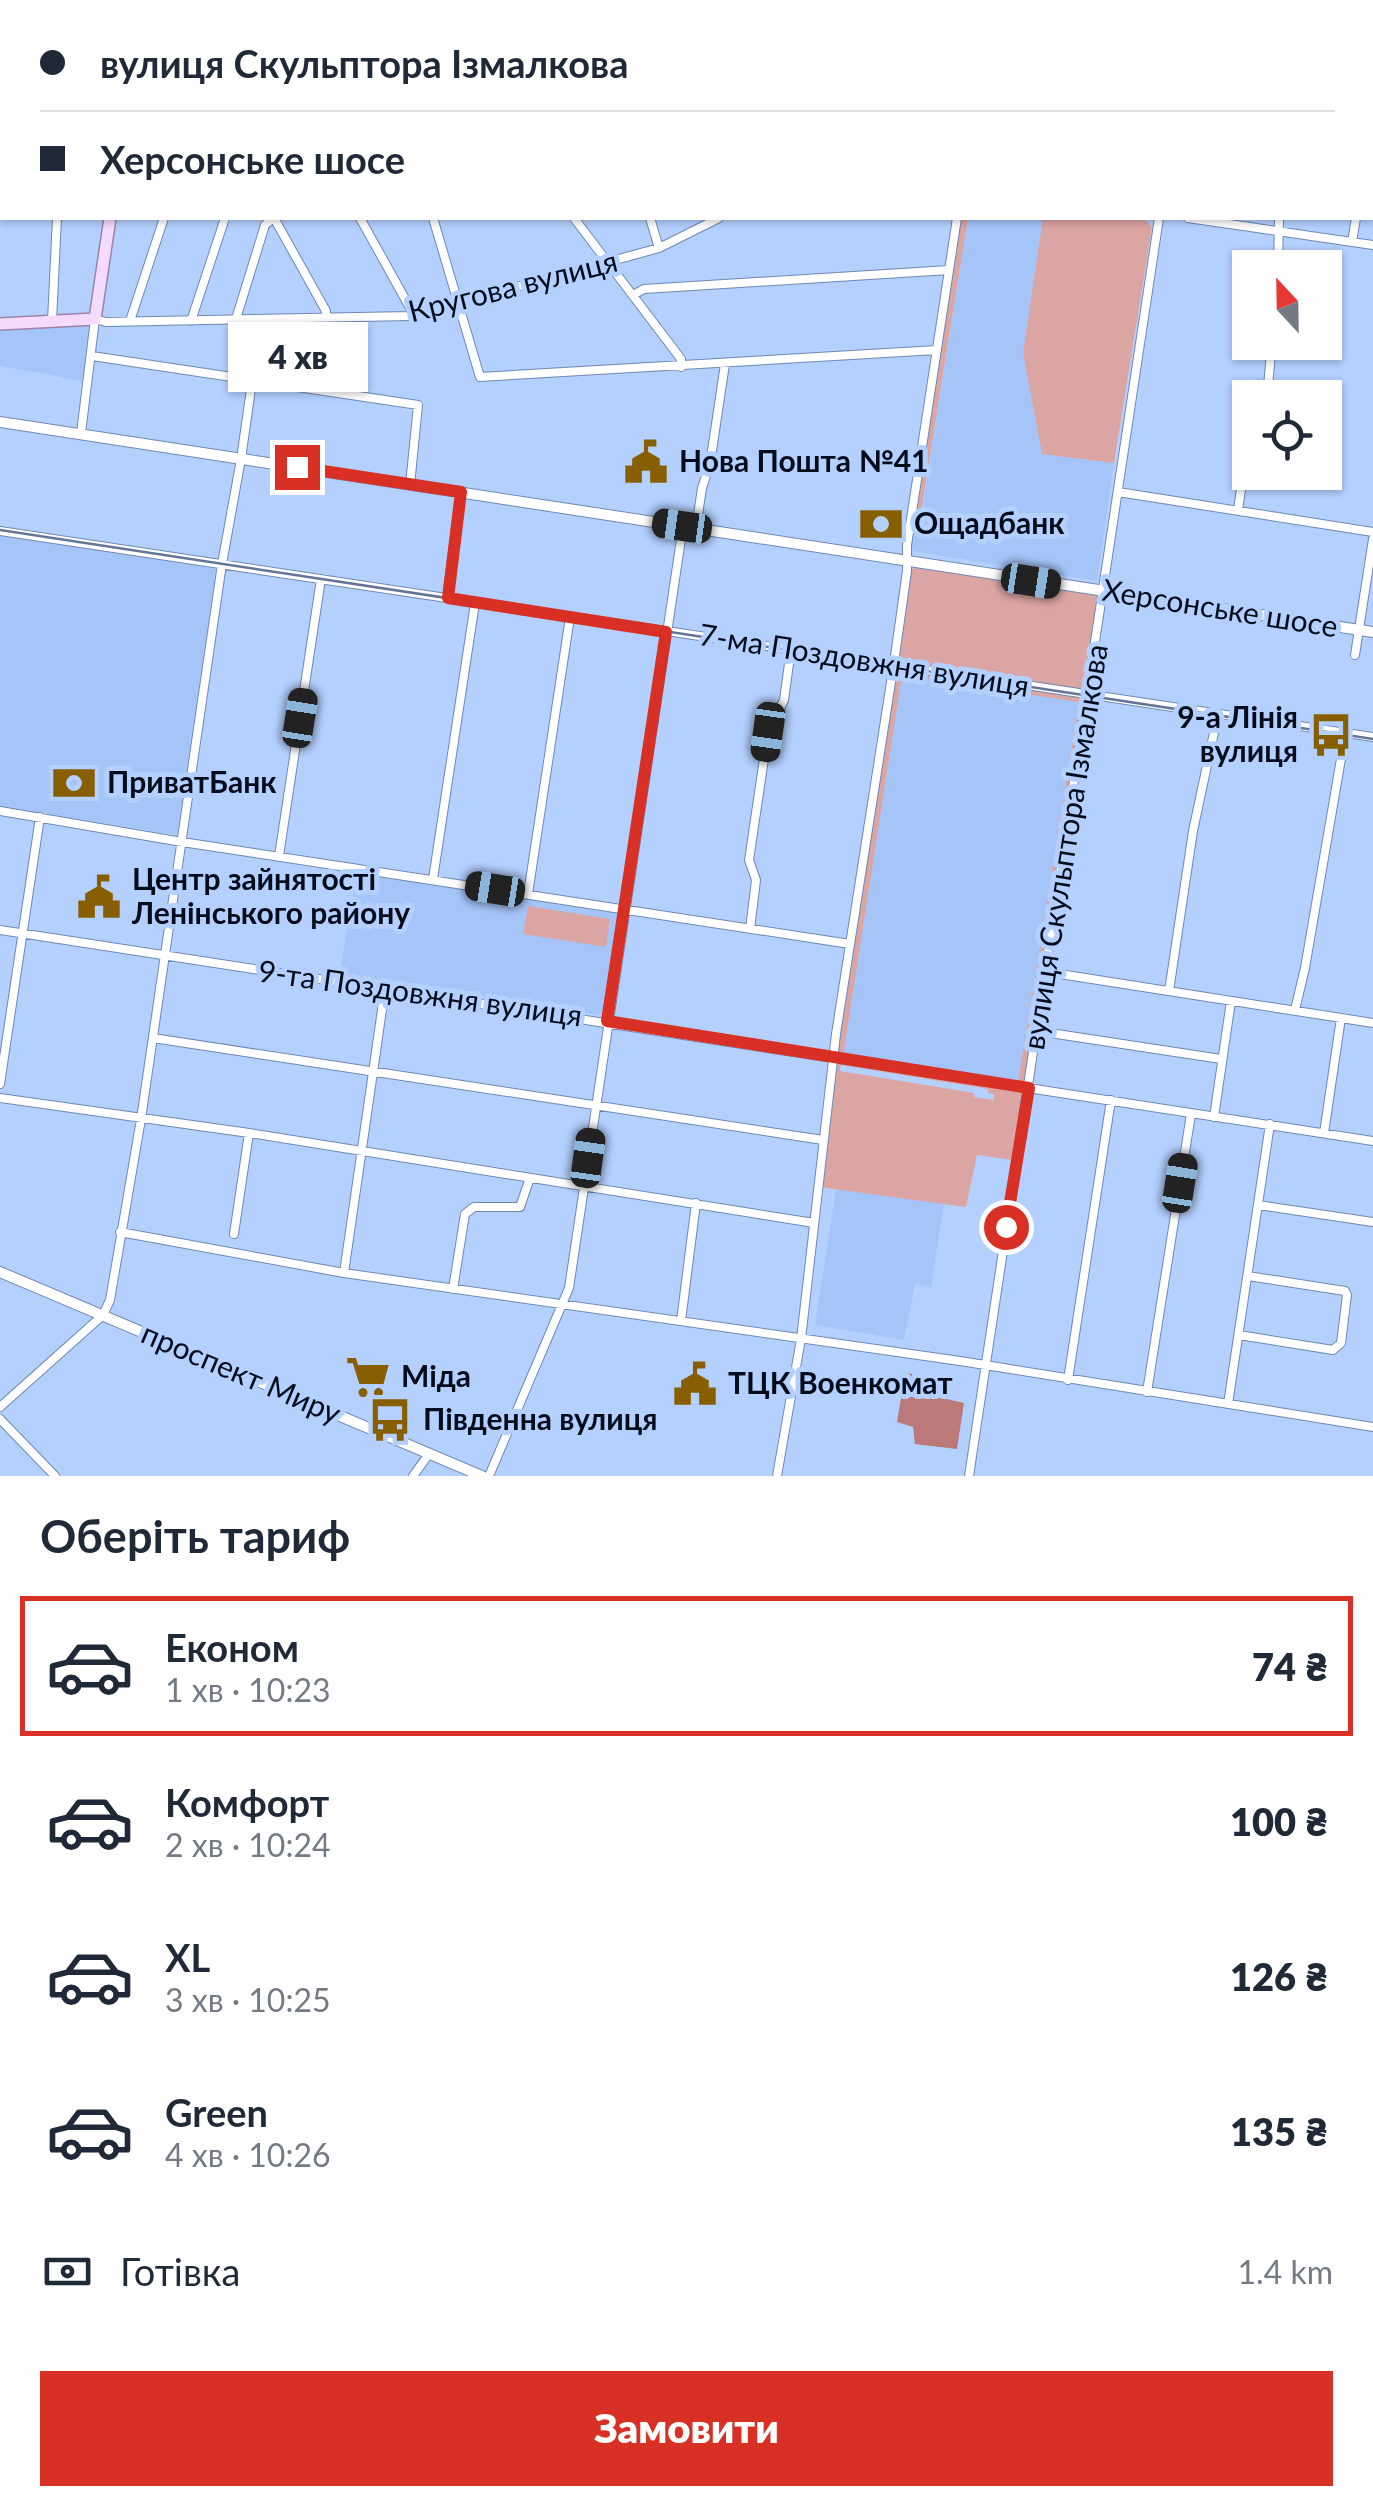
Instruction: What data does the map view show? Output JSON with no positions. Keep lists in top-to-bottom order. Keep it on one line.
{"streets":{"main road":["Кругова вулиця","Херсонське шосе","проспект Миру"],"street":["7-ма Поздовжня вулиця","вулиця Скульптора Ізмалкова","9-та Поздовжня вулиця"]},"crossings":[["Херсонське шосе","вулиця Скульптора Ізмалкова"],["7-ма Поздовжня вулиця","вулиця Скульптора Ізмалкова"],["вулиця Скульптора Ізмалкова","9-та Поздовжня вулиця"]],"places":{"public building":["Нова Пошта №41","Центр зайнятості Ленінського району","ТЦК Военкомат"],"bank":["Ощадбанк","ПриватБанк"],"bus stop":["9-а Лінія вулиця","Південна вулиця"],"supermarket":["Міда"]},"north":"top","page":{"banner":["вулиця Скульптора Ізмалкова","Херсонське шосе"],"bubble":"4 хв","heading":"Оберіть тариф","list":[{"name":"Економ","note":"1 хв · 10:23","value":"74 ₴"},{"name":"Комфорт","note":"2 хв · 10:24","value":"100 ₴"},{"name":"XL","note":"3 хв · 10:25","value":"126 ₴"},{"name":"Green","note":"4 хв · 10:26","value":"135 ₴"}],"pay":["Готівка","1.4 km"],"buttons":"Замовити"}}
